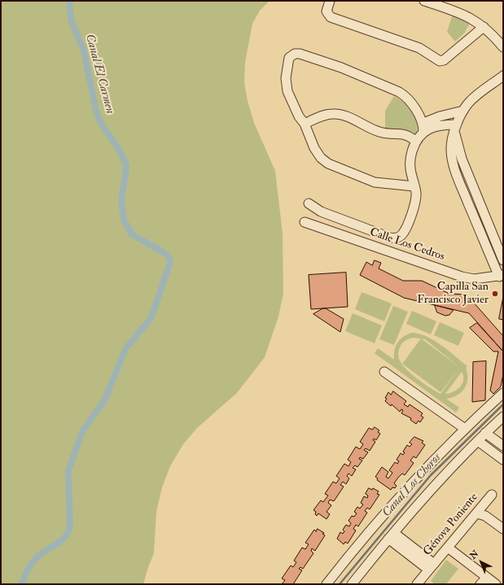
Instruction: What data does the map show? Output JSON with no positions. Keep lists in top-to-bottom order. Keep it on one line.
{"streets":{"street":["Calle Los Cedros","Génova Poniente"]},"water":["Canal El Carmen","Canal Los Choros"],"places":["Capilla San Francisco Javier"],"north":"top left"}
